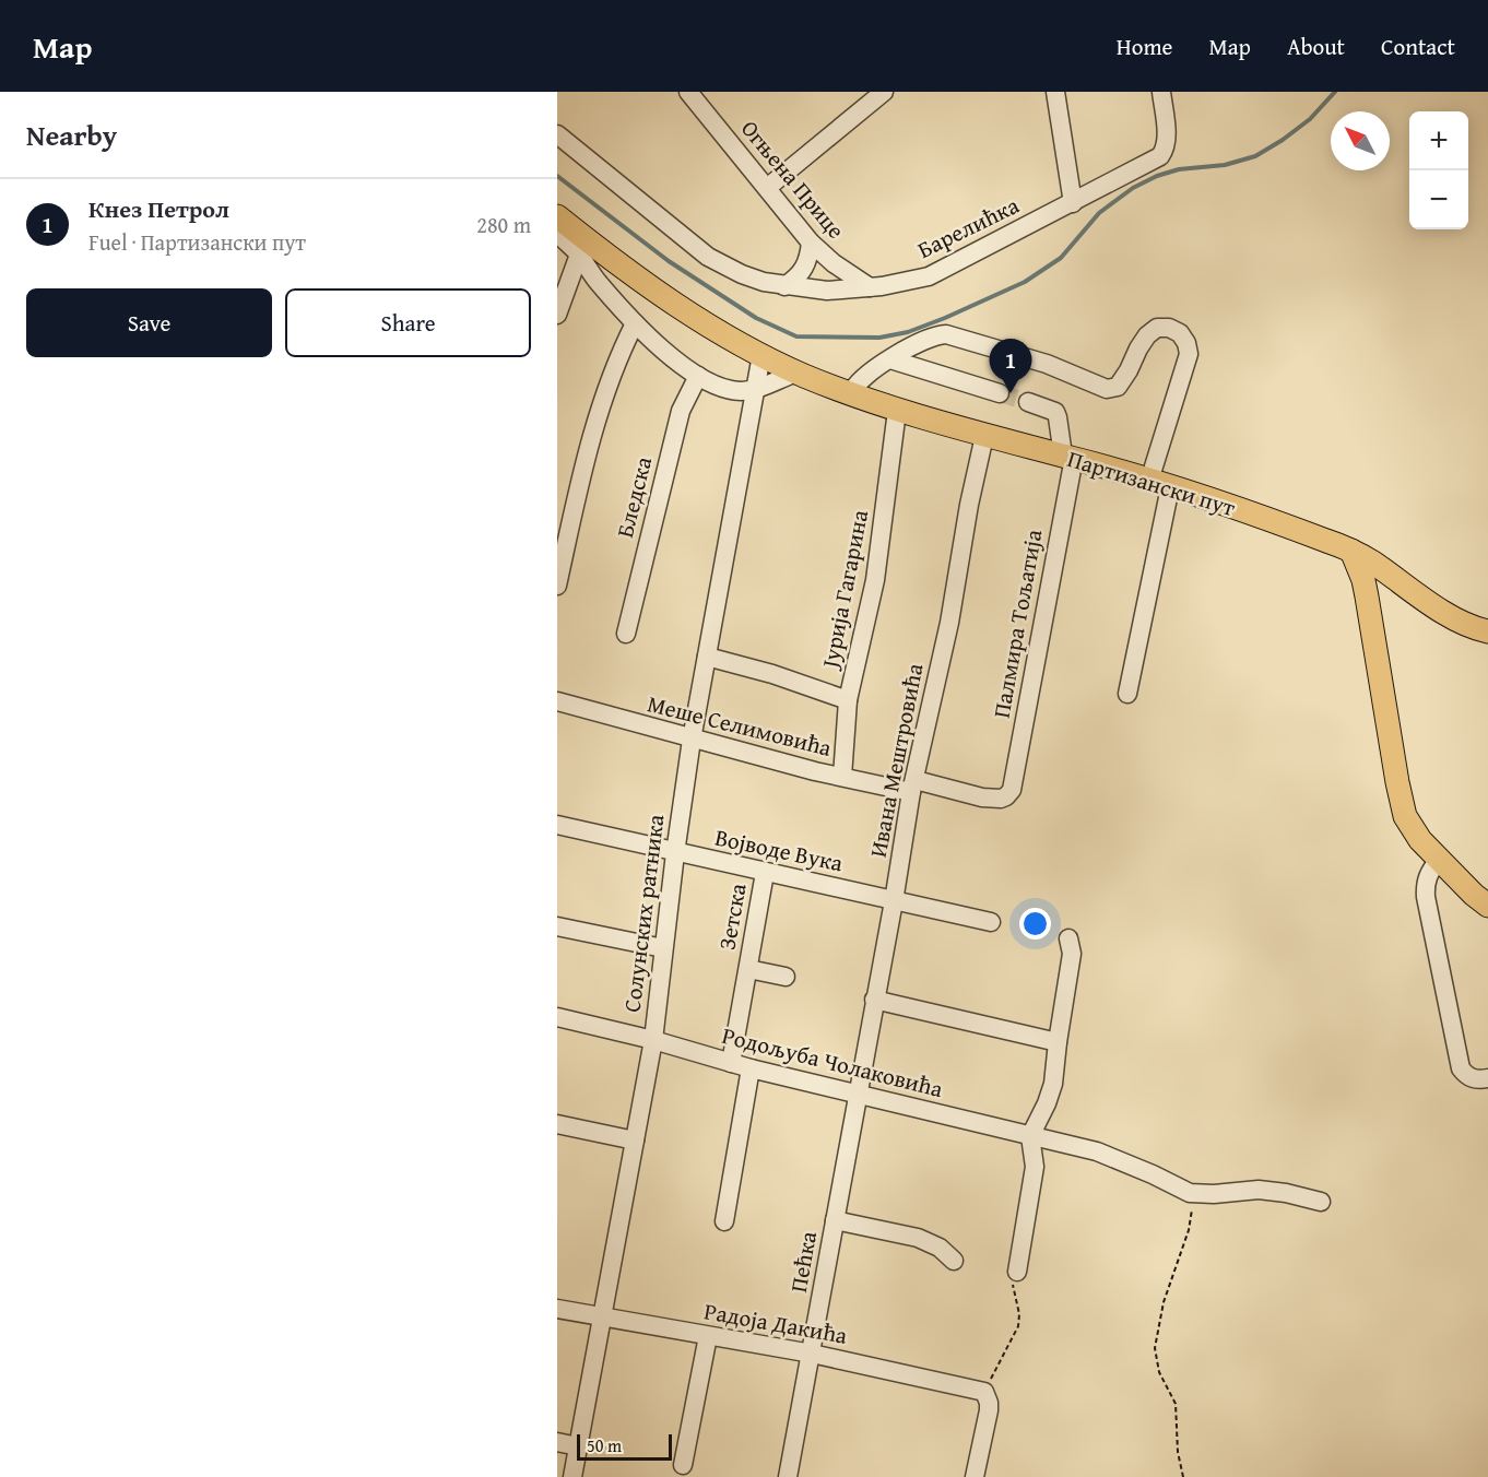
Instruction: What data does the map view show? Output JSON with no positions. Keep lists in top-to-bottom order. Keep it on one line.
{"streets":{"main road":["Партизански пут"],"street":["Огњена Прице","Барелићка","Бледска","Јурија Гагарина","Палмира Тољатија","Меше Селимовића","Ивана Мештровића","Војводе Вука","Солунских ратника","Зетска","Родољуба Чолаковића","Пећка","Радоја Дакића"]},"crossings":[["Огњена Прице","Барелићка"],["Партизански пут","Јурија Гагарина"],["Партизански пут","Палмира Тољатија"],["Партизански пут","Ивана Мештровића"],["Партизански пут","Солунских ратника"],["Јурија Гагарина","Меше Селимовића"],["Палмира Тољатија","Меше Селимовића"],["Меше Селимовића","Ивана Мештровића"],["Меше Селимовића","Солунских ратника"],["Ивана Мештровића","Војводе Вука"],["Ивана Мештровића","Родољуба Чолаковића"],["Ивана Мештровића","Пећка"],["Војводе Вука","Солунских ратника"],["Војводе Вука","Зетска"],["Солунских ратника","Родољуба Чолаковића"],["Солунских ратника","Радоја Дакића"],["Зетска","Родољуба Чолаковића"],["Родољуба Чолаковића","Пећка"],["Пећка","Радоја Дакића"]],"scale_bar":"50 m","north":"top left","page":{"header":"Map","nav":["Home","Map","About","Contact"],"heading":"Nearby","map_buttons":["+","−"],"list":[{"mark":"1","name":"Кнез Петрол","note":"Fuel · Партизански пут","value":"280 m"}],"buttons":["Save","Share"],"pins":"1","scale":"50 m"}}
